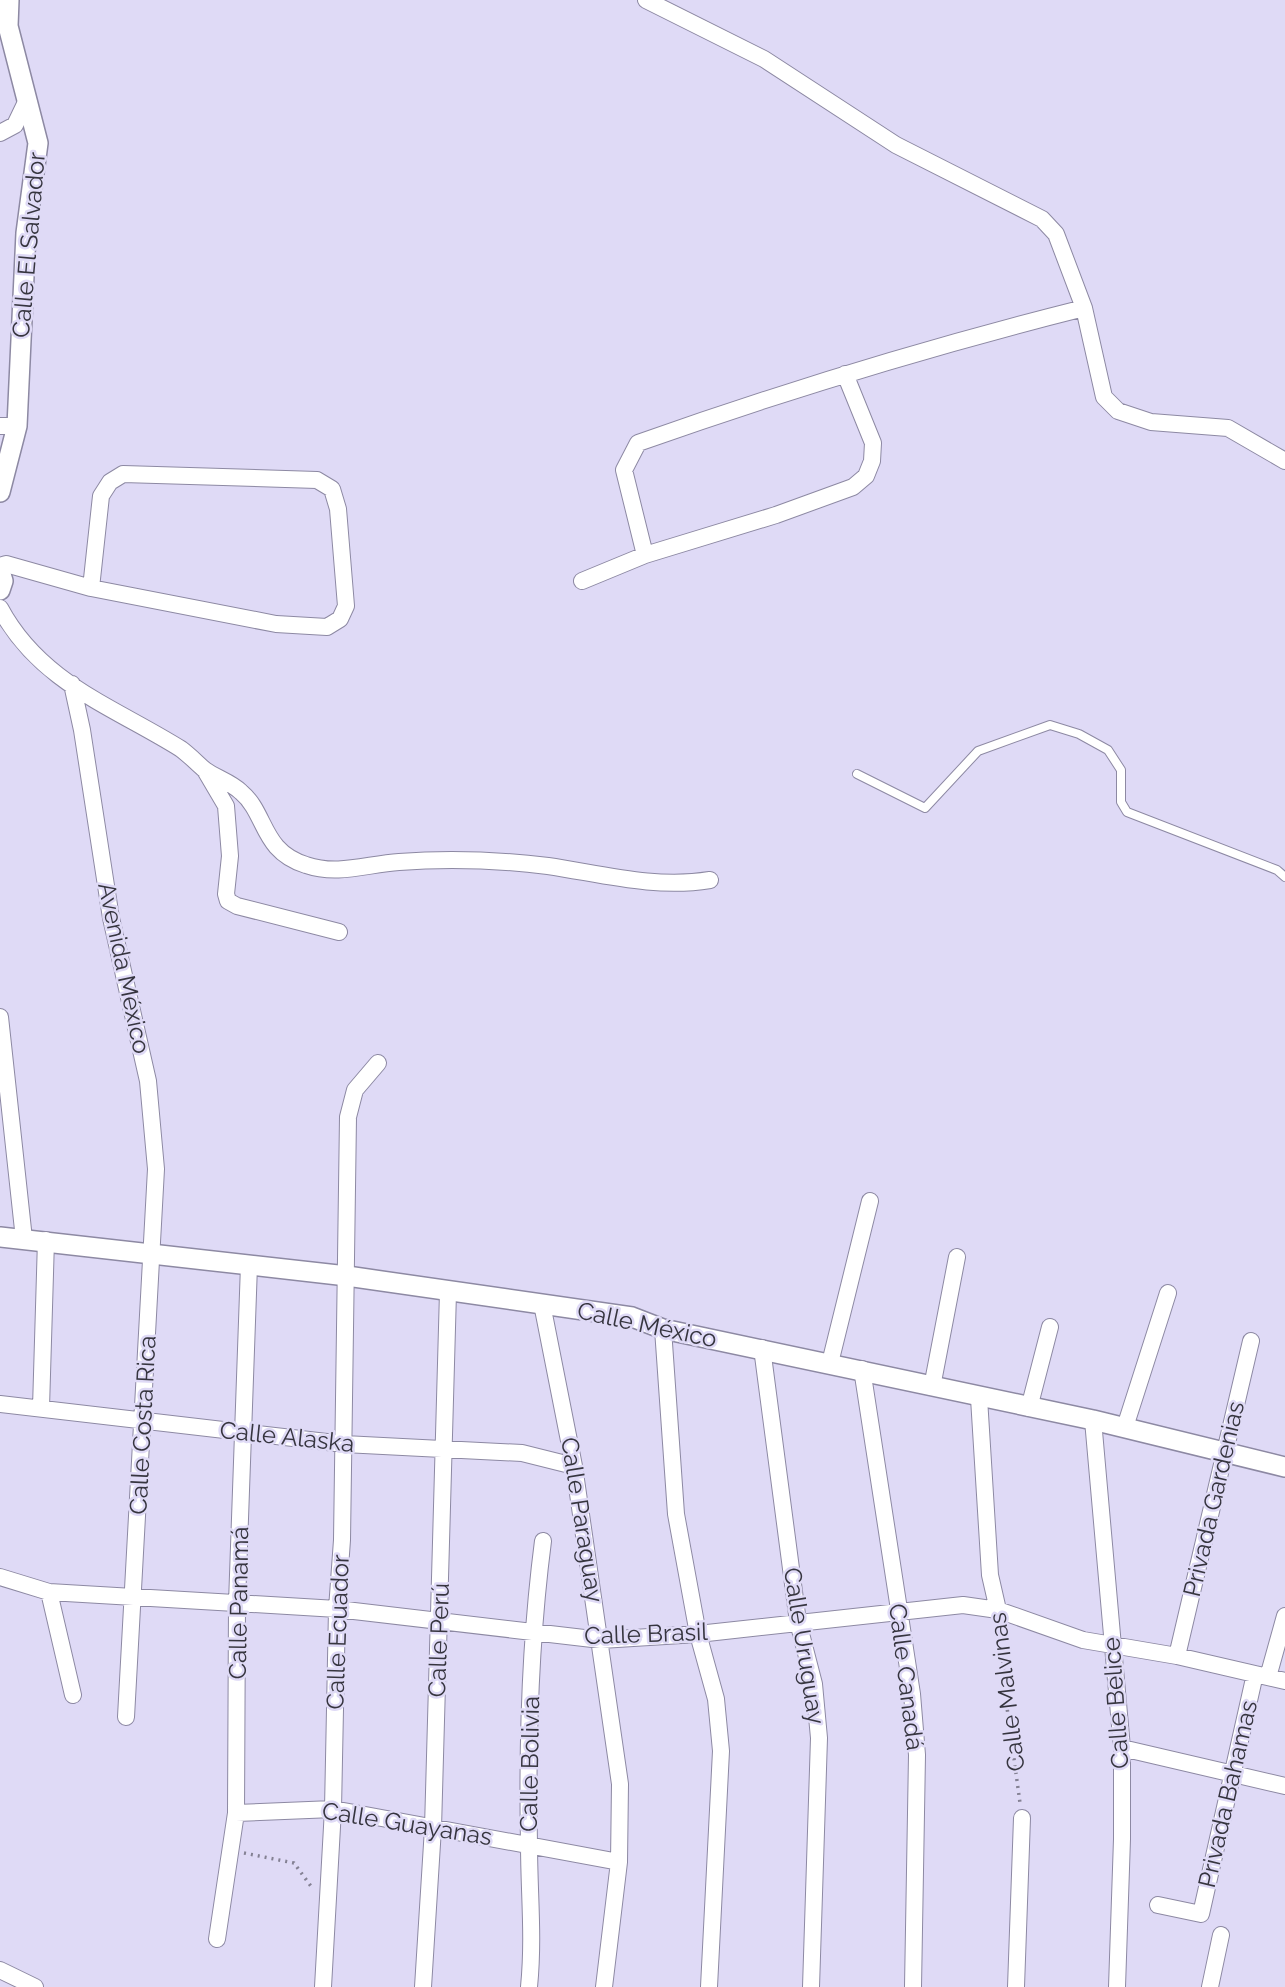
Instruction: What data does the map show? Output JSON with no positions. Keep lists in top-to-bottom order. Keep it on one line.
{"streets":{"street":["Calle El Salvador","Avenida México","Calle México","Calle Costa Rica","Calle Alaska","Privada Gardenias","Calle Paraguay","Calle Panamá","Calle Ecuador","Calle Brasil","Calle Perú","Calle Uruguay","Calle Canadá","Calle Malvinas","Calle Belice","Calle Bolivia","Privada Bahamas","Calle Guayanas"]},"crossings":[["Avenida México","Calle México"],["Avenida México","Calle Costa Rica"],["Calle México","Calle Costa Rica"],["Calle México","Privada Gardenias"],["Calle México","Calle Paraguay"],["Calle México","Calle Panamá"],["Calle México","Calle Ecuador"],["Calle México","Calle Perú"],["Calle México","Calle Uruguay"],["Calle México","Calle Canadá"],["Calle México","Calle Malvinas"],["Calle México","Calle Belice"],["Calle Costa Rica","Calle Alaska"],["Calle Costa Rica","Calle Brasil"],["Calle Alaska","Calle Paraguay"],["Calle Alaska","Calle Panamá"],["Calle Alaska","Calle Ecuador"],["Calle Alaska","Calle Perú"],["Privada Gardenias","Calle Brasil"],["Calle Paraguay","Calle Brasil"],["Calle Paraguay","Calle Guayanas"],["Calle Panamá","Calle Brasil"],["Calle Panamá","Calle Guayanas"],["Calle Ecuador","Calle Brasil"],["Calle Ecuador","Calle Guayanas"],["Calle Brasil","Calle Perú"],["Calle Brasil","Calle Uruguay"],["Calle Brasil","Calle Canadá"],["Calle Brasil","Calle Malvinas"],["Calle Brasil","Calle Belice"],["Calle Brasil","Calle Bolivia"],["Calle Brasil","Privada Bahamas"],["Calle Perú","Calle Guayanas"],["Calle Bolivia","Calle Guayanas"]]}
